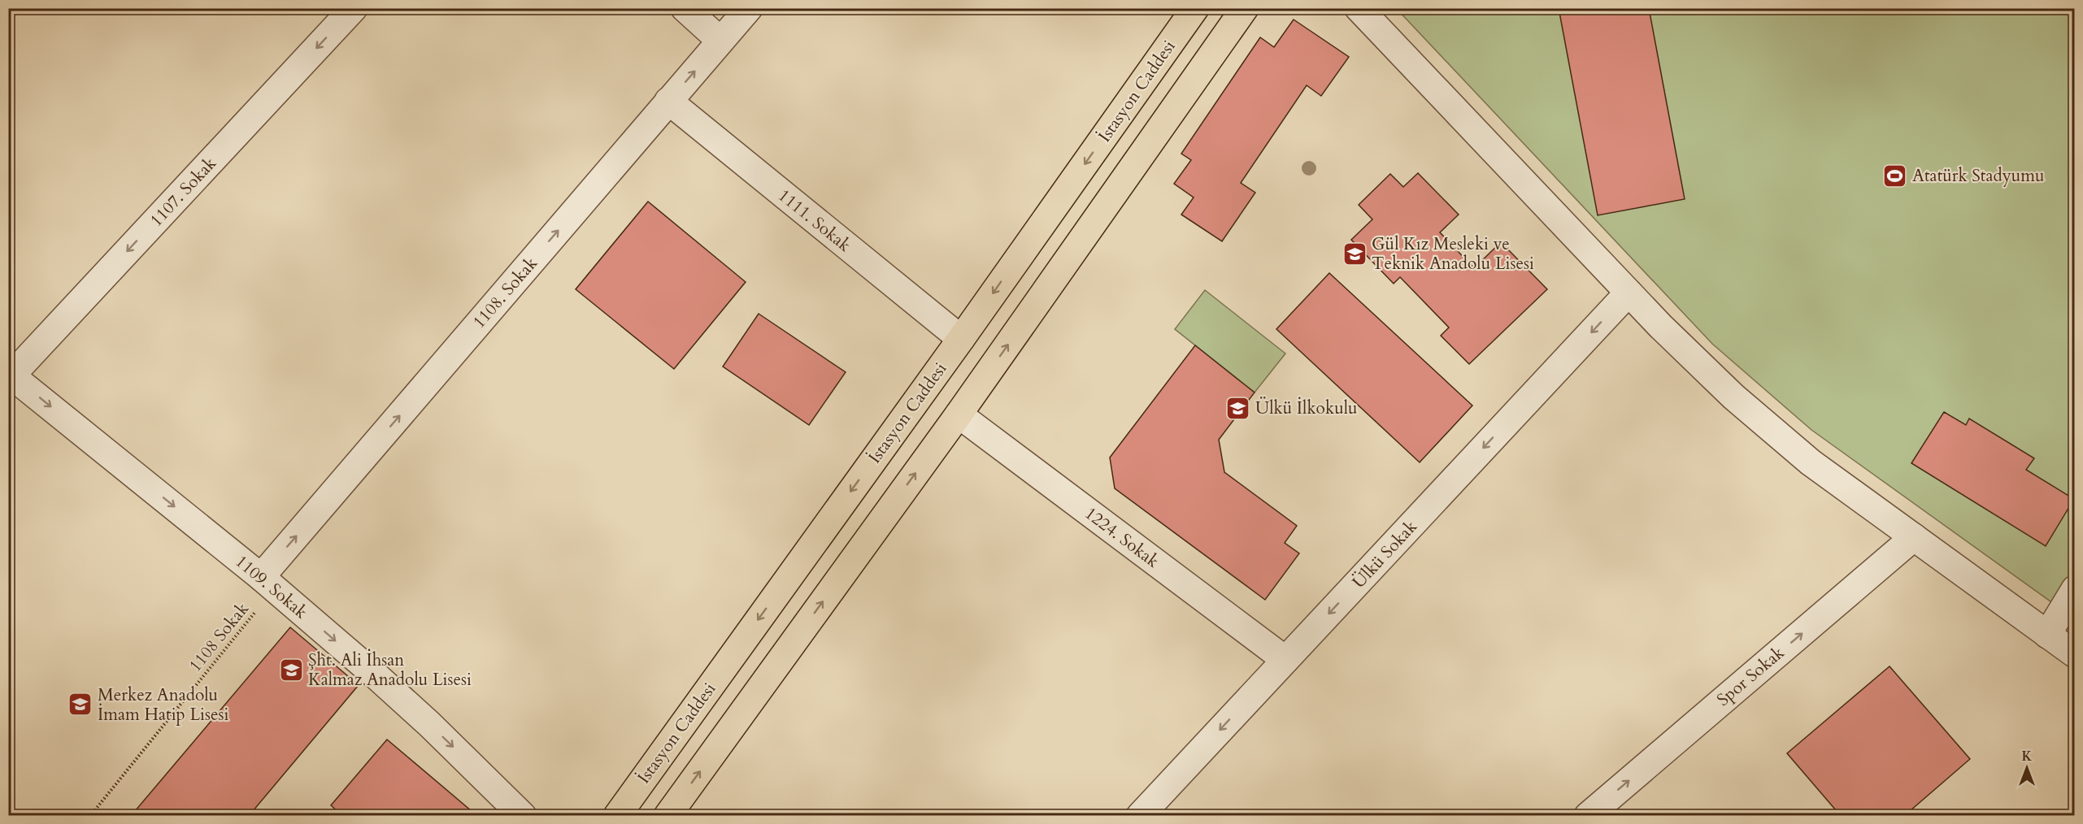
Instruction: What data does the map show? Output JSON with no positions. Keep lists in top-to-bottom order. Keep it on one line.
{"streets":{"main road":["İstasyon Caddesi"],"street":["1107. Sokak","1111. Sokak","1108. Sokak","1224. Sokak","Ülkü Sokak","1109. Sokak","Spor Sokak"],"path":["1108 Sokak"]},"crossings":[["İstasyon Caddesi","1111. Sokak"],["1107. Sokak","1109. Sokak"],["1111. Sokak","1108. Sokak"],["1108. Sokak","1109. Sokak"],["1108. Sokak","1108 Sokak"],["1224. Sokak","Ülkü Sokak"],["1109. Sokak","1108 Sokak"]],"one_way":["1107. Sokak","1108. Sokak","Ülkü Sokak","1109. Sokak","Spor Sokak"],"places":{"sports":["Atatürk Stadyumu"],"school or university":["Gül Kız Mesleki ve Teknik Anadolu Lisesi","Ülkü İlkokulu","Şht. Ali İhsan Kalmaz Anadolu Lisesi","Merkez Anadolu İmam Hatip Lisesi"]},"north":"top"}
